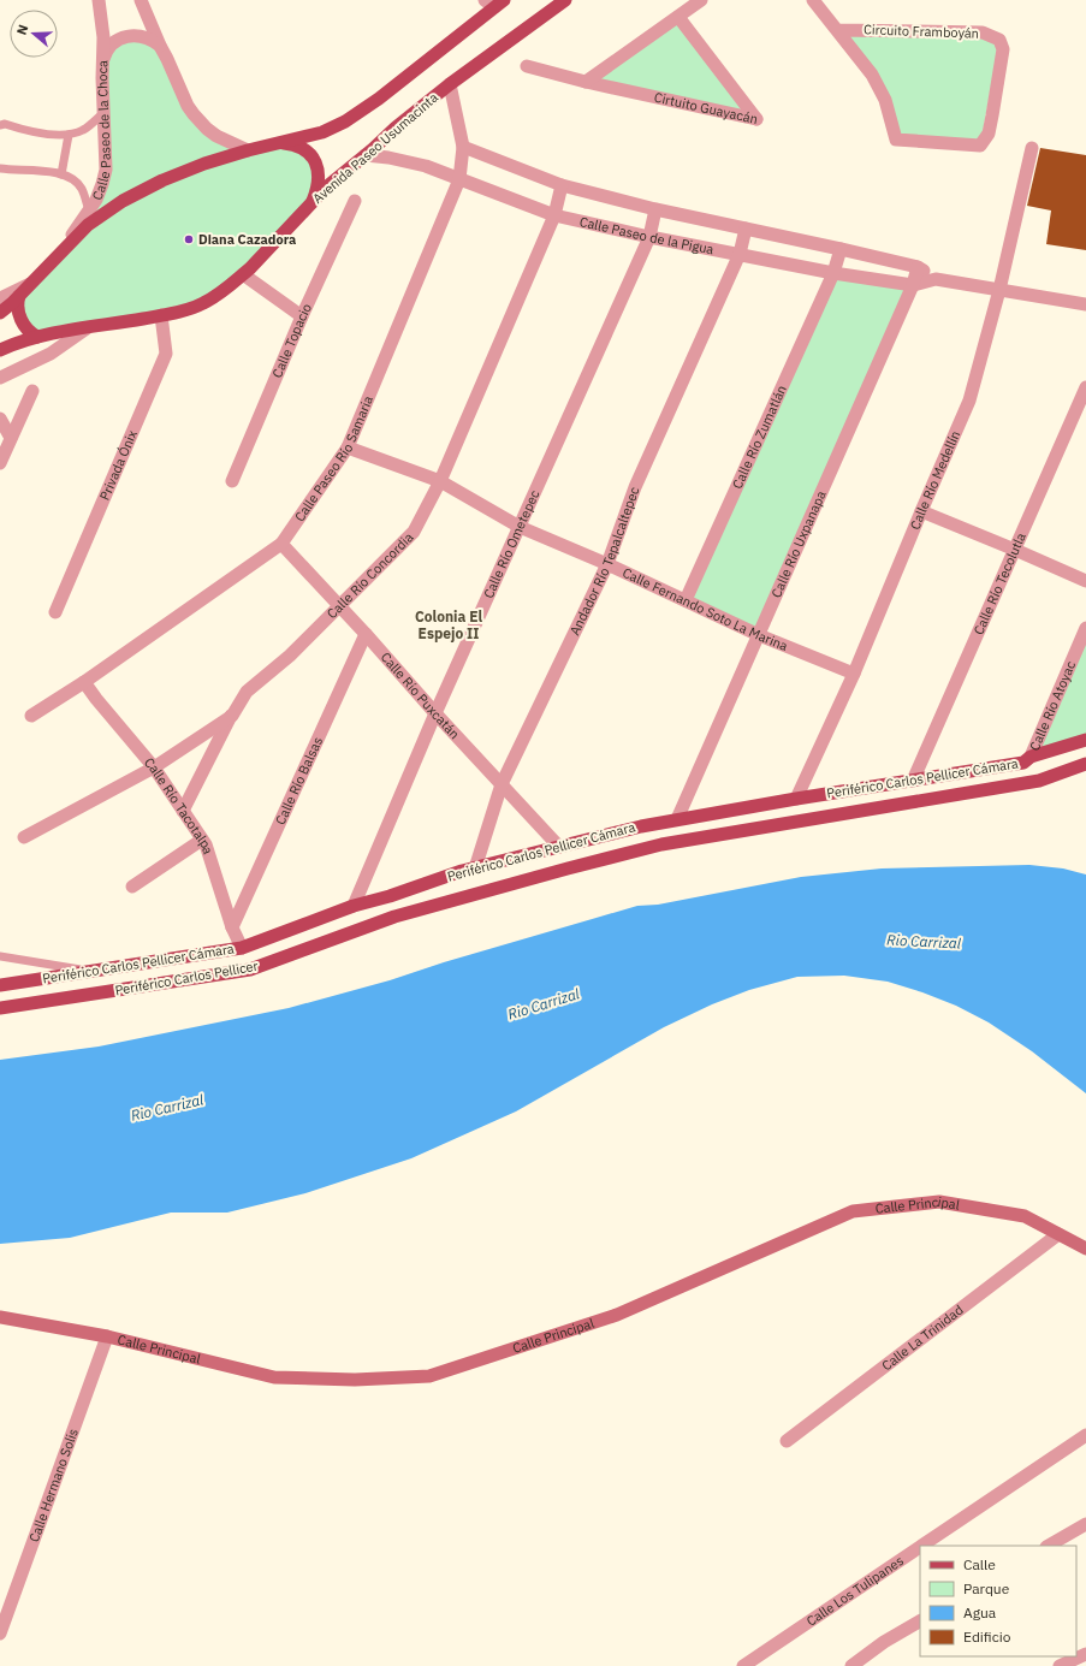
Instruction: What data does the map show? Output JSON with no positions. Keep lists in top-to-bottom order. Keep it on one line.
{"streets":{"main road":["Avenida Paseo Usumacinta","Periférico Carlos Pellicer Cámara","Periférico Carlos Pellicer","Calle Principal"],"street":["Circuito Framboyán","Cirtuito Guayacán","Calle Paseo de la Choca","Calle Paseo de la Pigua","Calle Topacio","Calle Río Zumatlán","Calle Paseo Río Samaria","Privada Ónix","Calle Río Medellín","Calle Río Uxpanapa","Calle Río Ometepec","Andador Río Tepalcaltepec","Calle Río Concordia","Calle Río Tecolutla","Calle Fernando Soto La Marina","Calle Río Puxcatán","Calle Río Atoyac","Calle Río Balsas","Calle Río Tacotalpa","Calle La Trinidad","Calle Hermano Solis","Calle Los Tulipanes"]},"crossings":[["Avenida Paseo Usumacinta","Calle Paseo de la Pigua"],["Avenida Paseo Usumacinta","Calle Paseo Río Samaria"],["Avenida Paseo Usumacinta","Privada Ónix"],["Calle Paseo de la Pigua","Calle Río Zumatlán"],["Calle Paseo de la Pigua","Calle Paseo Río Samaria"],["Calle Paseo de la Pigua","Calle Río Medellín"],["Calle Paseo de la Pigua","Calle Río Uxpanapa"],["Calle Paseo de la Pigua","Calle Río Ometepec"],["Calle Paseo de la Pigua","Andador Río Tepalcaltepec"],["Calle Paseo de la Pigua","Calle Río Concordia"],["Calle Río Zumatlán","Calle Fernando Soto La Marina"],["Calle Paseo Río Samaria","Calle Fernando Soto La Marina"],["Calle Paseo Río Samaria","Calle Río Puxcatán"],["Calle Paseo Río Samaria","Calle Río Tacotalpa"],["Calle Río Medellín","Calle Fernando Soto La Marina"],["Calle Río Medellín","Periférico Carlos Pellicer Cámara"],["Calle Río Uxpanapa","Calle Fernando Soto La Marina"],["Calle Río Uxpanapa","Periférico Carlos Pellicer Cámara"],["Calle Río Ometepec","Calle Fernando Soto La Marina"],["Calle Río Ometepec","Calle Río Puxcatán"],["Calle Río Ometepec","Periférico Carlos Pellicer Cámara"],["Andador Río Tepalcaltepec","Calle Fernando Soto La Marina"],["Andador Río Tepalcaltepec","Calle Río Puxcatán"],["Andador Río Tepalcaltepec","Periférico Carlos Pellicer Cámara"],["Calle Río Concordia","Calle Fernando Soto La Marina"],["Calle Río Concordia","Calle Río Puxcatán"],["Calle Río Concordia","Calle Río Tacotalpa"],["Calle Río Tecolutla","Periférico Carlos Pellicer Cámara"],["Calle Río Puxcatán","Periférico Carlos Pellicer Cámara"],["Calle Río Puxcatán","Calle Río Balsas"],["Calle Río Atoyac","Periférico Carlos Pellicer Cámara"],["Periférico Carlos Pellicer Cámara","Calle Río Tacotalpa"],["Periférico Carlos Pellicer Cámara","Periférico Carlos Pellicer"],["Calle Río Balsas","Calle Río Tacotalpa"],["Calle Principal","Calle La Trinidad"],["Calle Principal","Calle Hermano Solis"]],"districts":["Colonia El Espejo II"],"water":["Rio Carrizal"],"places":["Diana Cazadora"],"legend":["Calle","Parque","Agua","Edificio"],"north":"left"}
